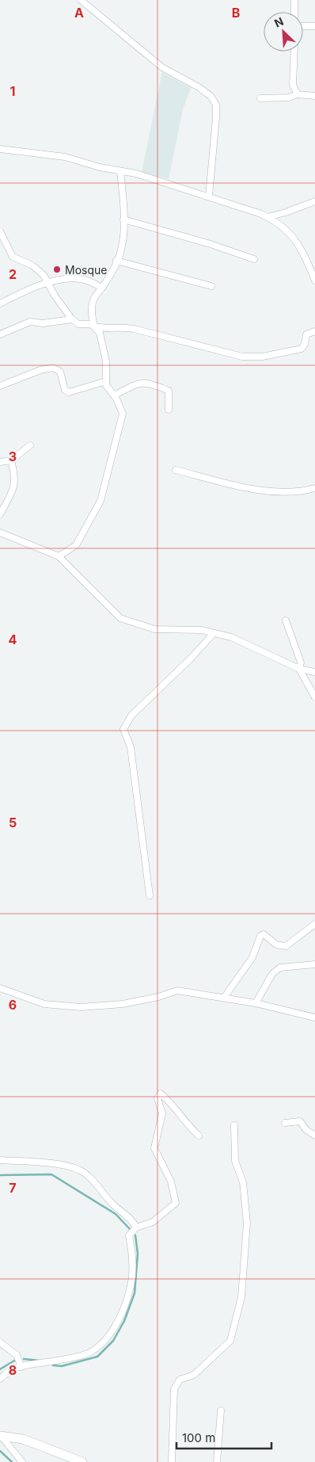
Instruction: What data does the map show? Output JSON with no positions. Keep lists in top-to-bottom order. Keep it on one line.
{"places":["Mosque"],"scale_bar":"100 m","north":"top left","grid":{"columns":["A","B"],"rows":["1","2","3","4","5","6","7","8"]}}
